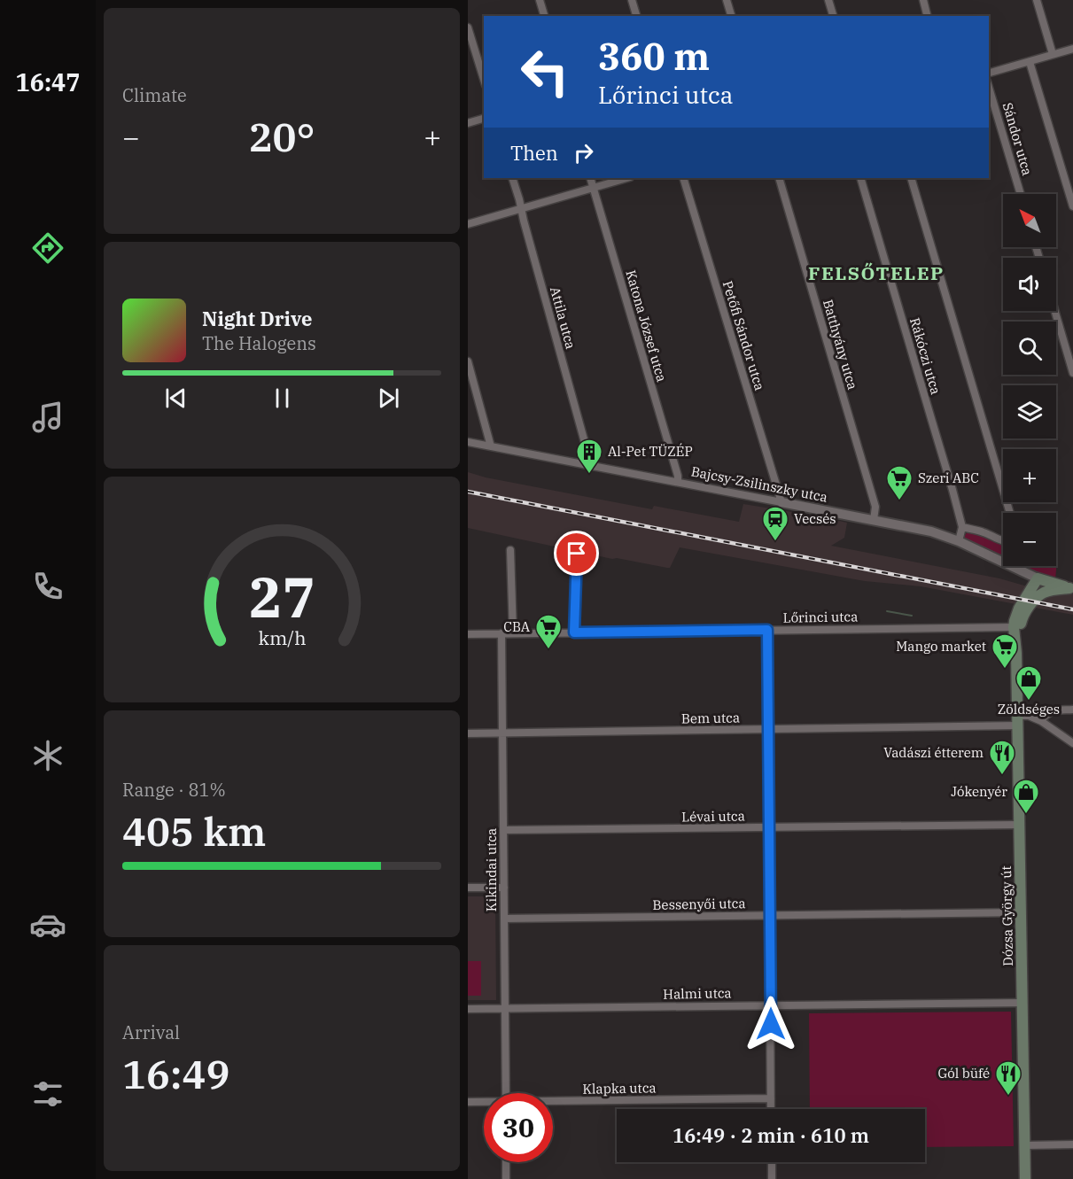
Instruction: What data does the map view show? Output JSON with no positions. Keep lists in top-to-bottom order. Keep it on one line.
{"streets":{"main road":["Dózsa György út"],"street":["Sándor utca","Attila utca","Katona József utca","Petőfi Sándor utca","Batthyány utca","Rákóczi utca","Bajcsy-Zsilinszky utca","Lőrinci utca","Bem utca","Lévai utca","Kikindai utca","Bessenyői utca","Halmi utca","Klapka utca"]},"crossings":[["Attila utca","Bajcsy-Zsilinszky utca"],["Katona József utca","Bajcsy-Zsilinszky utca"],["Petőfi Sándor utca","Bajcsy-Zsilinszky utca"],["Batthyány utca","Bajcsy-Zsilinszky utca"],["Rákóczi utca","Bajcsy-Zsilinszky utca"],["Bajcsy-Zsilinszky utca","Dózsa György út"],["Lőrinci utca","Kikindai utca"],["Lőrinci utca","Dózsa György út"],["Bem utca","Kikindai utca"],["Bem utca","Dózsa György út"],["Lévai utca","Kikindai utca"],["Lévai utca","Dózsa György út"],["Kikindai utca","Bessenyői utca"],["Kikindai utca","Halmi utca"],["Bessenyői utca","Dózsa György út"],["Dózsa György út","Halmi utca"]],"districts":["FELSŐTELEP"],"places":{"building":["Al-Pet TÜZÉP"],"supermarket":["Szeri ABC","CBA","Mango market"],"station":["Vecsés"],"shop":["Zöldséges","Jókenyér"],"restaurant":["Vadászi étterem","Gól büfé"]},"north":"top left","page":{"tabs":"16:47","tile":["Climate",["Range · 81%","405 km"],["Arrival","16:49"]],"turn":["360 m","Lőrinci utca"],"heat":["−","20°","+"],"then":"Then","map_buttons":["+","−"],"song":["Night Drive","The Halogens"],"limit":"30","trip":"16:49 · 2 min · 610 m","gauge":["27","km/h"]}}
